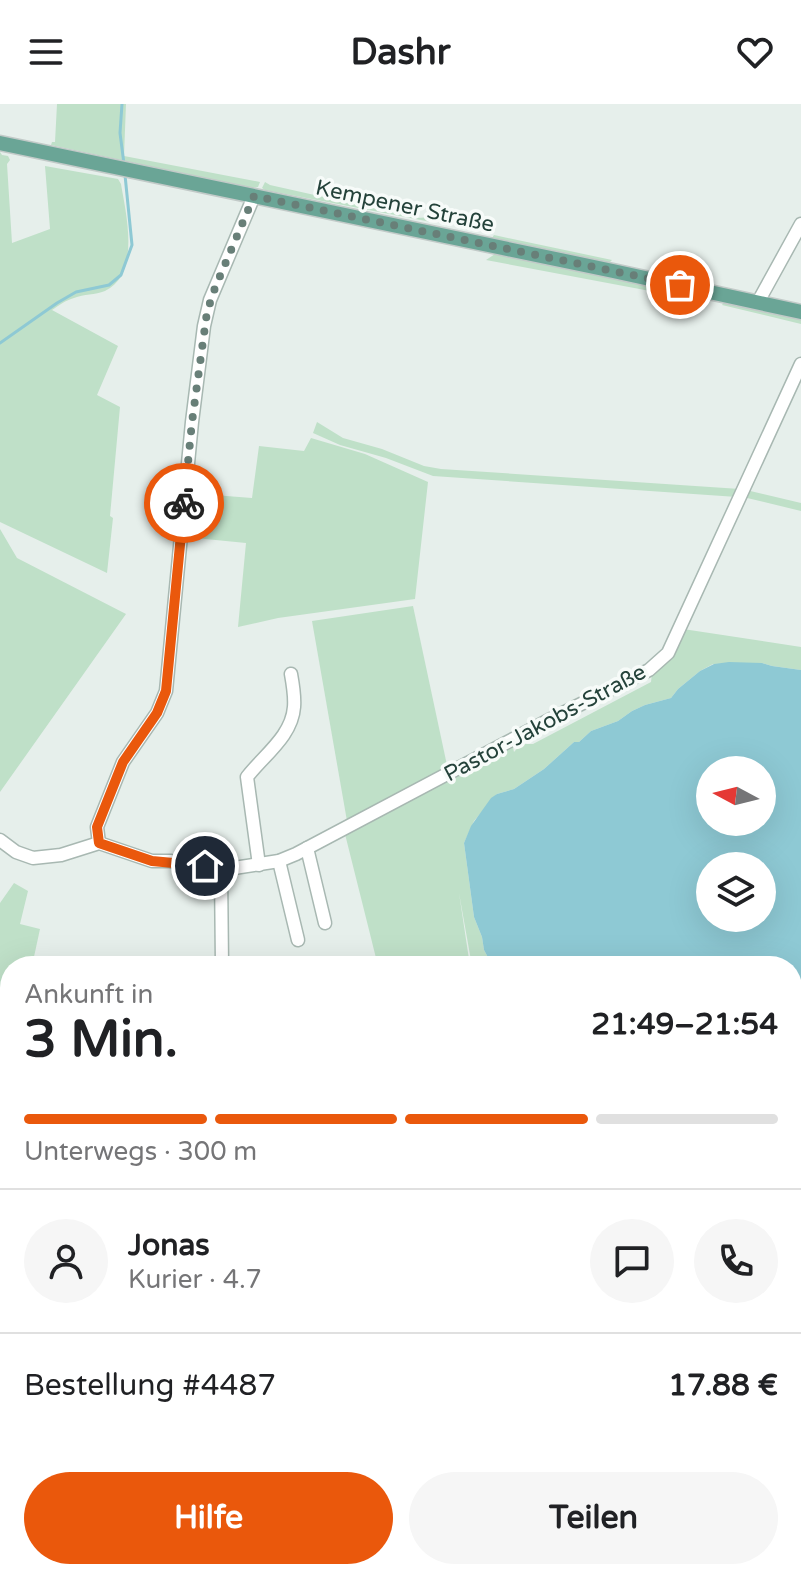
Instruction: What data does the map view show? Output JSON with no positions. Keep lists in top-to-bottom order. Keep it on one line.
{"streets":{"main road":["Kempener Straße"],"street":["Pastor-Jakobs-Straße"]},"north":"left","page":{"header":"Dashr","heading":["3 Min.","Ankunft in","21:49–21:54"],"panel":["Jonas","Kurier · 4.7","Bestellung #4487","17.88 €"],"bar":"Unterwegs · 300 m","buttons":["Hilfe","Teilen"]}}
